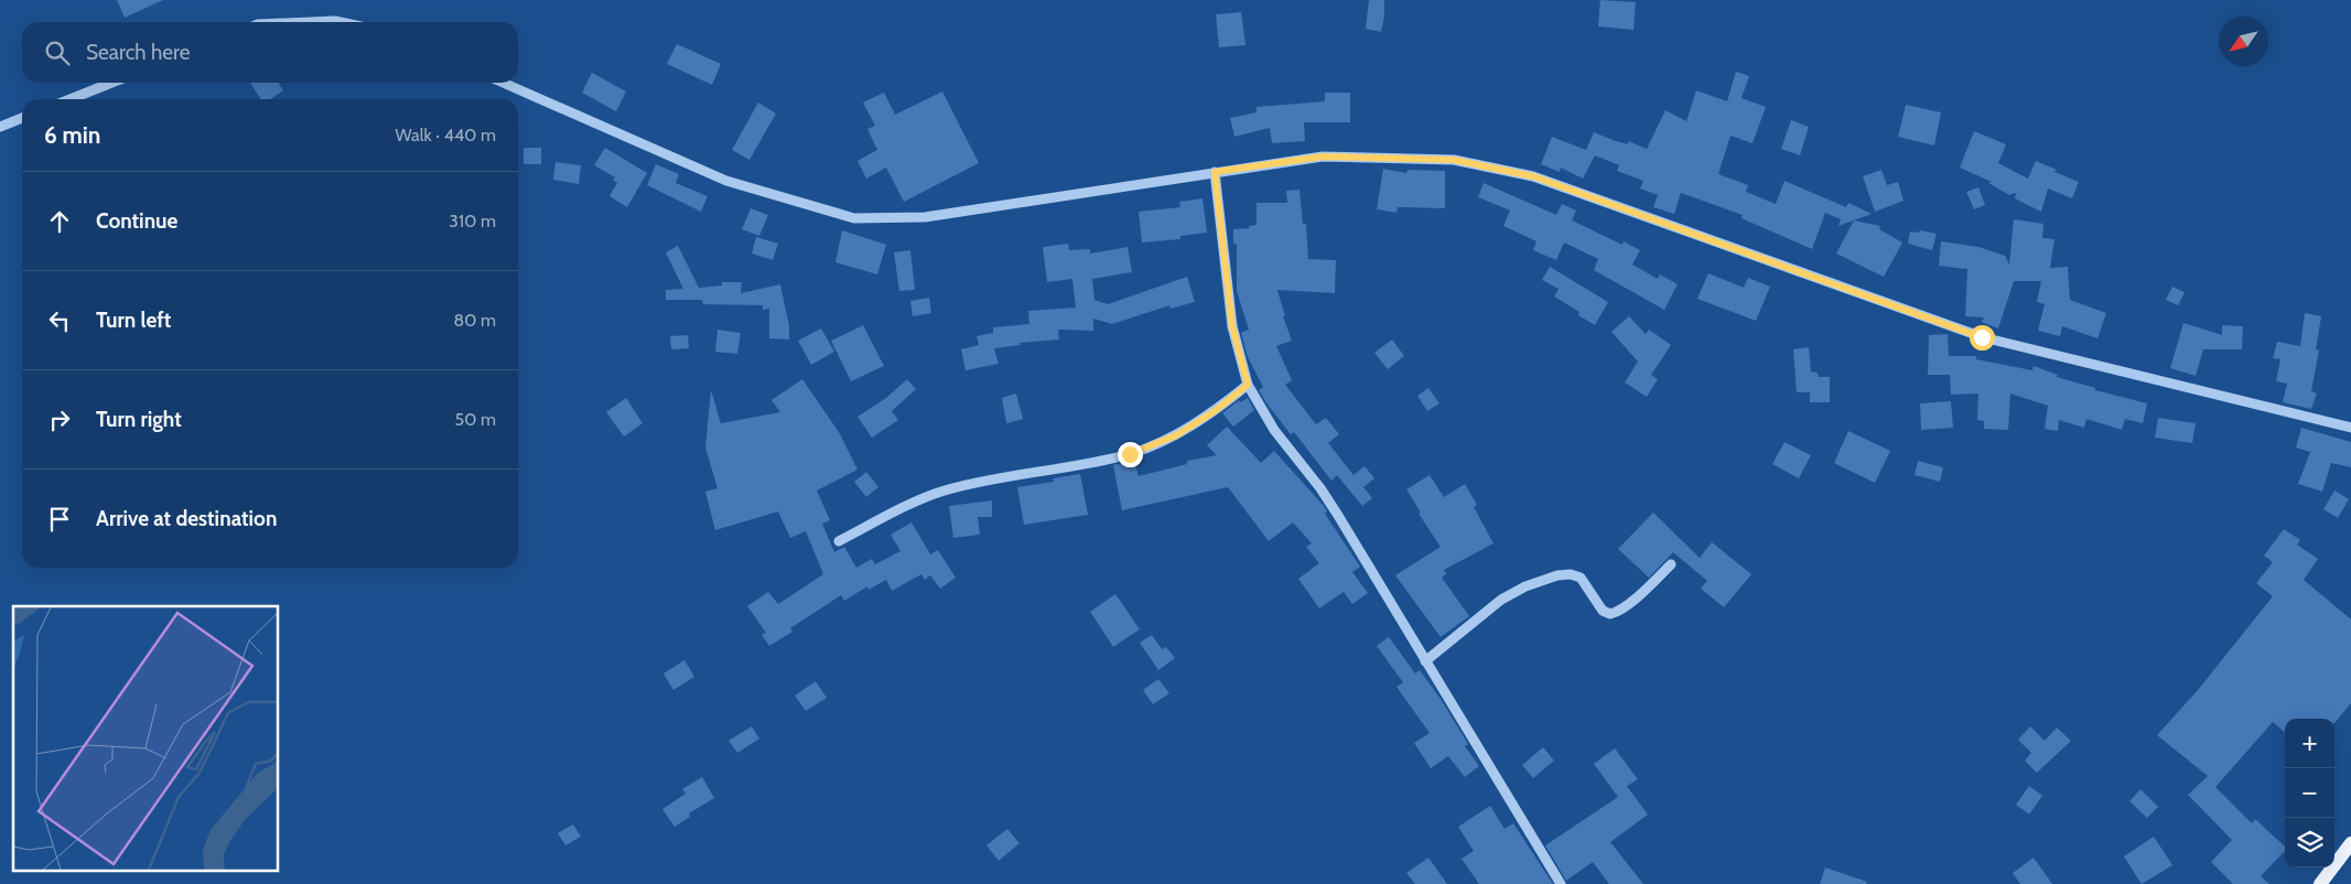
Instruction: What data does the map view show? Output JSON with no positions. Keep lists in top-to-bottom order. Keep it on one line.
{"north":"bottom left","page":{"search":"Search here","heading":["6 min","Walk · 440 m"],"list":[["Continue","310 m"],["Turn left","80 m"],["Turn right","50 m"],"Arrive at destination"],"map_buttons":["+","−"]}}
